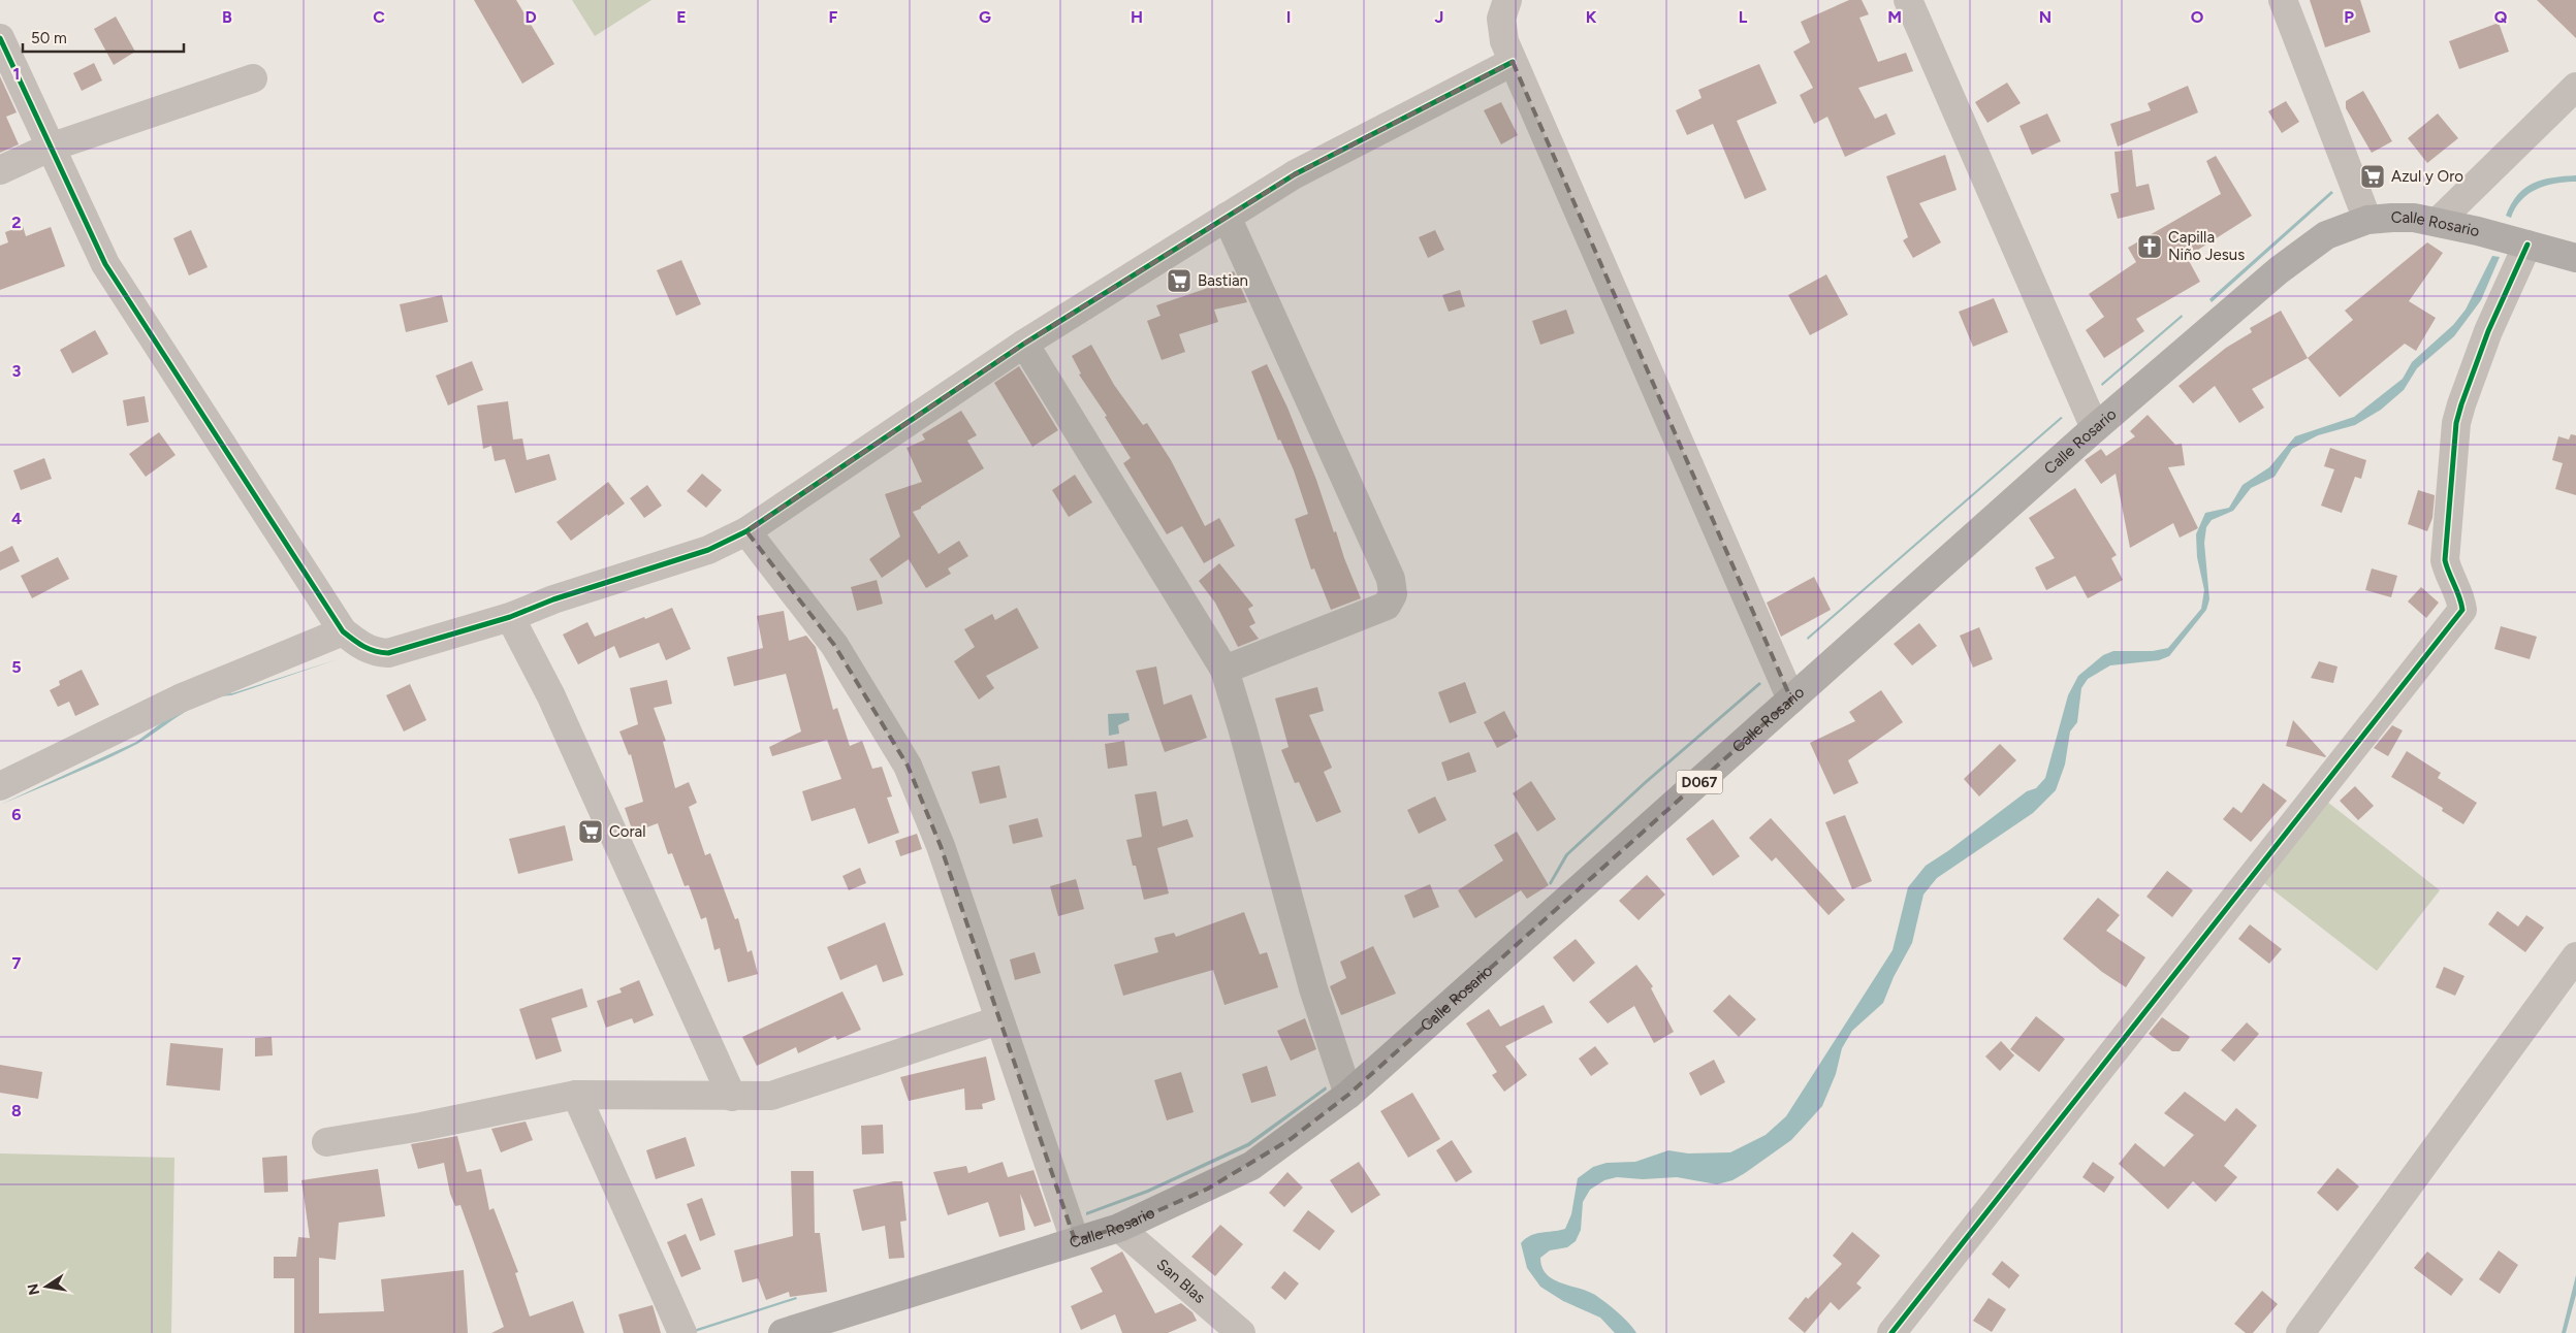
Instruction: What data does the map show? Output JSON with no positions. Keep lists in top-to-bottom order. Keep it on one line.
{"streets":{"main road":["Calle Rosario","D067"],"street":["San Blas"]},"crossings":[["Calle Rosario","San Blas"]],"places":{"supermarket":["Azul y Oro","Bastian","Coral"],"church":["Capilla Niño Jesus"]},"scale_bar":"50 m","north":"left","grid":{"columns":["B","C","D","E","F","G","H","I","J","K","L","M","N","O","P","Q"],"rows":["1","2","3","4","5","6","7","8"]}}
